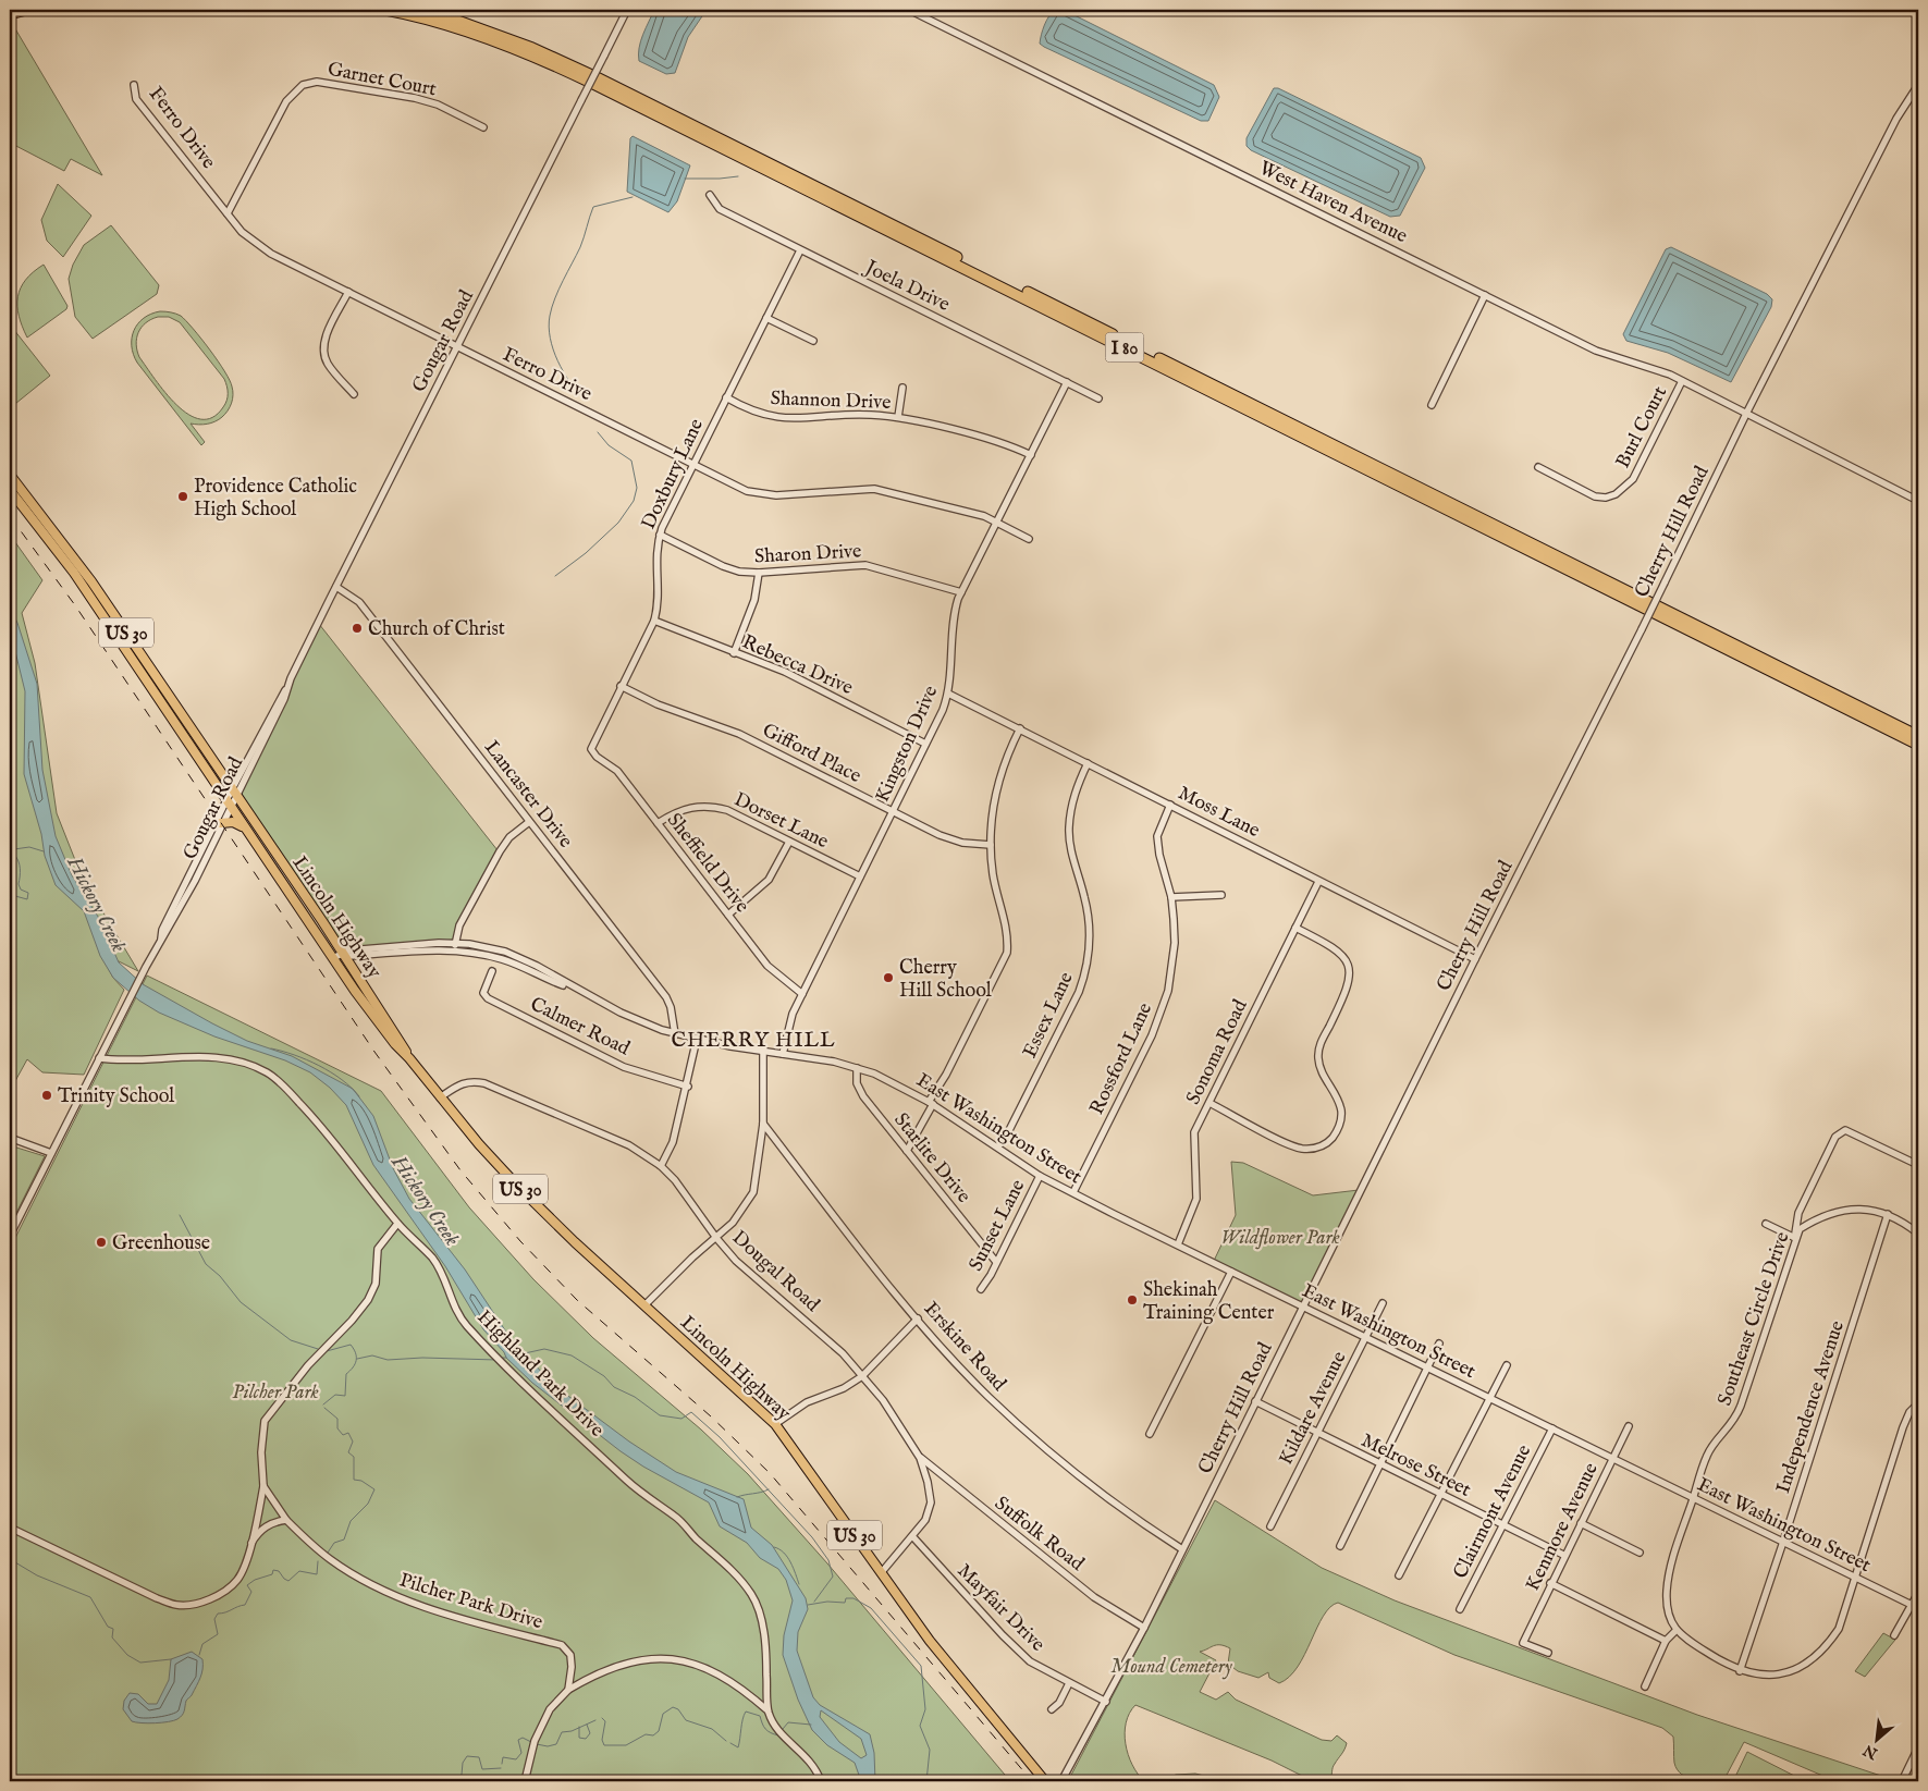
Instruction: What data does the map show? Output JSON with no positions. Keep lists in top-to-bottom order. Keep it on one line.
{"streets":{"highway":["I 80"],"main road":["US 30","Lincoln Highway"],"street":["Garnet Court","Ferro Drive","West Haven Avenue","Joela Drive","Gougar Road","Shannon Drive","Burl Court","Doxbury Lane","Cherry Hill Road","Sharon Drive","Rebecca Drive","Kingston Drive","Gifford Place","Lancaster Drive","Moss Lane","Dorset Lane","Sheffield Drive","Essex Lane","Calmer Road","Sonoma Road","Rossford Lane","East Washington Street","Starlite Drive","Sunset Lane","Dougal Road","Southeast Circle Drive","Erskine Road","Highland Park Drive","Independence Avenue","Kildare Avenue","Melrose Street","Clairmont Avenue","Kenmore Avenue","Suffolk Road","Pilcher Park Drive","Mayfair Drive"]},"crossings":[["Garnet Court","Ferro Drive"],["Ferro Drive","Gougar Road"],["Ferro Drive","Doxbury Lane"],["Ferro Drive","Kingston Drive"],["West Haven Avenue","Burl Court"],["West Haven Avenue","Cherry Hill Road"],["Joela Drive","Doxbury Lane"],["Joela Drive","Kingston Drive"],["Gougar Road","US 30"],["Gougar Road","Lancaster Drive"],["Gougar Road","Lincoln Highway"],["Gougar Road","Highland Park Drive"],["Shannon Drive","Doxbury Lane"],["Shannon Drive","Kingston Drive"],["Doxbury Lane","Sharon Drive"],["Doxbury Lane","Rebecca Drive"],["Doxbury Lane","Gifford Place"],["Doxbury Lane","Sheffield Drive"],["Cherry Hill Road","Moss Lane"],["Cherry Hill Road","East Washington Street"],["Cherry Hill Road","Erskine Road"],["Cherry Hill Road","Melrose Street"],["Cherry Hill Road","Suffolk Road"],["Cherry Hill Road","Mayfair Drive"],["Sharon Drive","Kingston Drive"],["US 30","Lincoln Highway"],["Rebecca Drive","Kingston Drive"],["Kingston Drive","Gifford Place"],["Kingston Drive","Moss Lane"],["Kingston Drive","Dorset Lane"],["Kingston Drive","Sheffield Drive"],["Kingston Drive","East Washington Street"],["Lancaster Drive","East Washington Street"],["Moss Lane","Essex Lane"],["Moss Lane","Sonoma Road"],["Moss Lane","Rossford Lane"],["Dorset Lane","Sheffield Drive"],["Lincoln Highway","East Washington Street"],["Lincoln Highway","Dougal Road"],["Essex Lane","East Washington Street"],["Sonoma Road","East Washington Street"],["Rossford Lane","East Washington Street"],["East Washington Street","Starlite Drive"],["East Washington Street","Sunset Lane"],["East Washington Street","Southeast Circle Drive"],["East Washington Street","Independence Avenue"],["East Washington Street","Kildare Avenue"],["East Washington Street","Clairmont Avenue"],["East Washington Street","Kenmore Avenue"],["Starlite Drive","Sunset Lane"],["Dougal Road","Suffolk Road"],["Dougal Road","Mayfair Drive"],["Southeast Circle Drive","Independence Avenue"],["Kildare Avenue","Melrose Street"],["Melrose Street","Clairmont Avenue"],["Melrose Street","Kenmore Avenue"]],"districts":["CHERRY HILL"],"water":["Hickory Creek"],"parks":["Wildflower Park","Pilcher Park","Mound Cemetery"],"places":["Providence Catholic High School","Church of Christ","Cherry Hill School","Trinity School","Greenhouse","Shekinah Training Center"],"north":"bottom left"}
